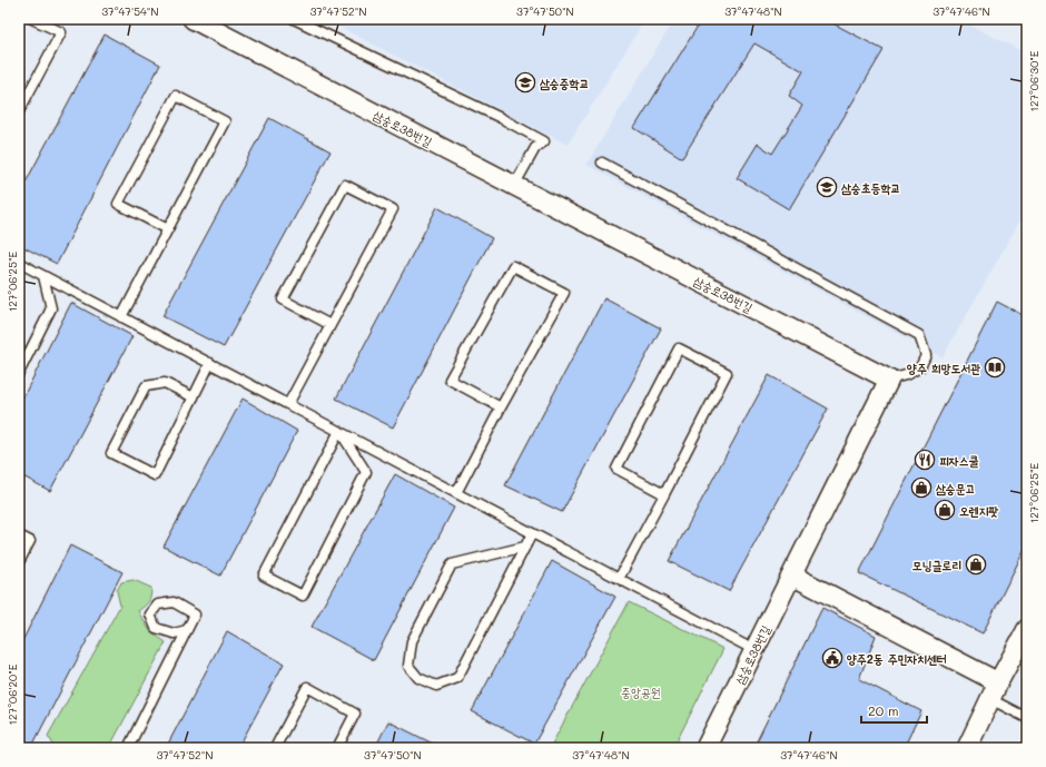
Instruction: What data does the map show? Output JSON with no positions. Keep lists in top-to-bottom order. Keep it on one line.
{"streets":{"street":["삼숭로38번길"]},"parks":["중앙공원"],"places":{"school or university":["삼숭중학교","삼숭초등학교"],"library":["양주 희망도서관"],"restaurant":["피자스쿨"],"shop":["삼숭문고","오렌지팟","모닝글로리"],"public building":["양주2동 주민자치센터"]},"scale_bar":"20 m","coordinates":["37°47'54\"N","37°47'52\"N","37°47'50\"N","37°47'48\"N","37°47'46\"N","127°06'30\"E","127°06'25\"E","127°06'20\"E"]}
